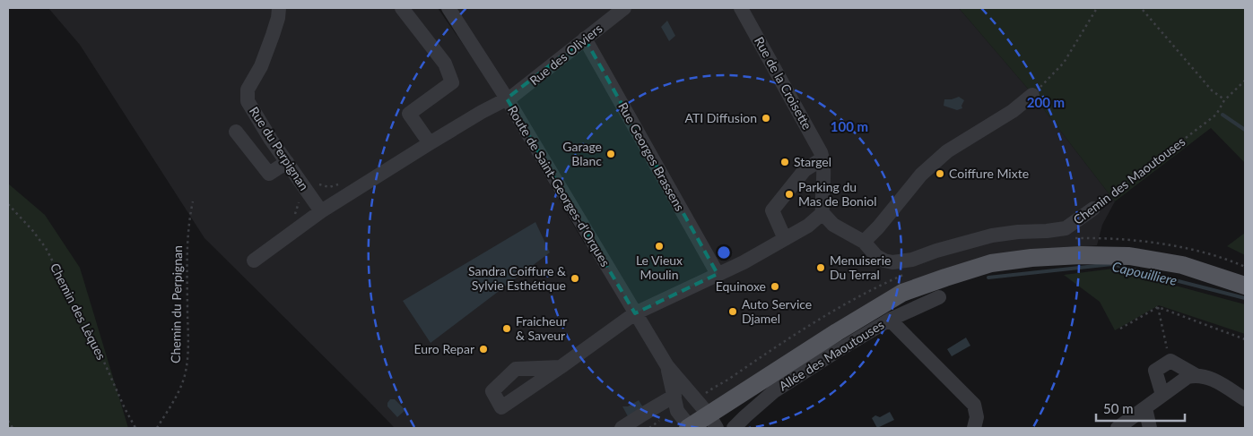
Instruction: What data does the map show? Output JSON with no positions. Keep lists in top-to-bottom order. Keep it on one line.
{"streets":{"street":["Rue des Oliviers","Rue de la Croisette","Rue du Perpignan","Rue Georges Brassens","Chemin des Maoutouses","Route de Saint-Georges-d'Orques","Allée des Maoutouses"],"path":["Chemin du Perpignan","Chemin des Lèques"]},"crossings":[["Rue des Oliviers","Rue Georges Brassens"],["Rue des Oliviers","Route de Saint-Georges-d'Orques"],["Rue de la Croisette","Chemin des Maoutouses"]],"water":["Capouilliere"],"places":["ATI Diffusion","Garage Blanc","Stargel","Coiffure Mixte","Parking du Mas de Boniol","Le Vieux Moulin","Menuiserie Du Terral","Sandra Coiffure & Sylvie Esthétique","Equinoxe","Auto Service Djamel","Fraicheur & Saveur","Euro Repar"],"scale_bar":"50 m","rings":["200 m","100 m"]}
